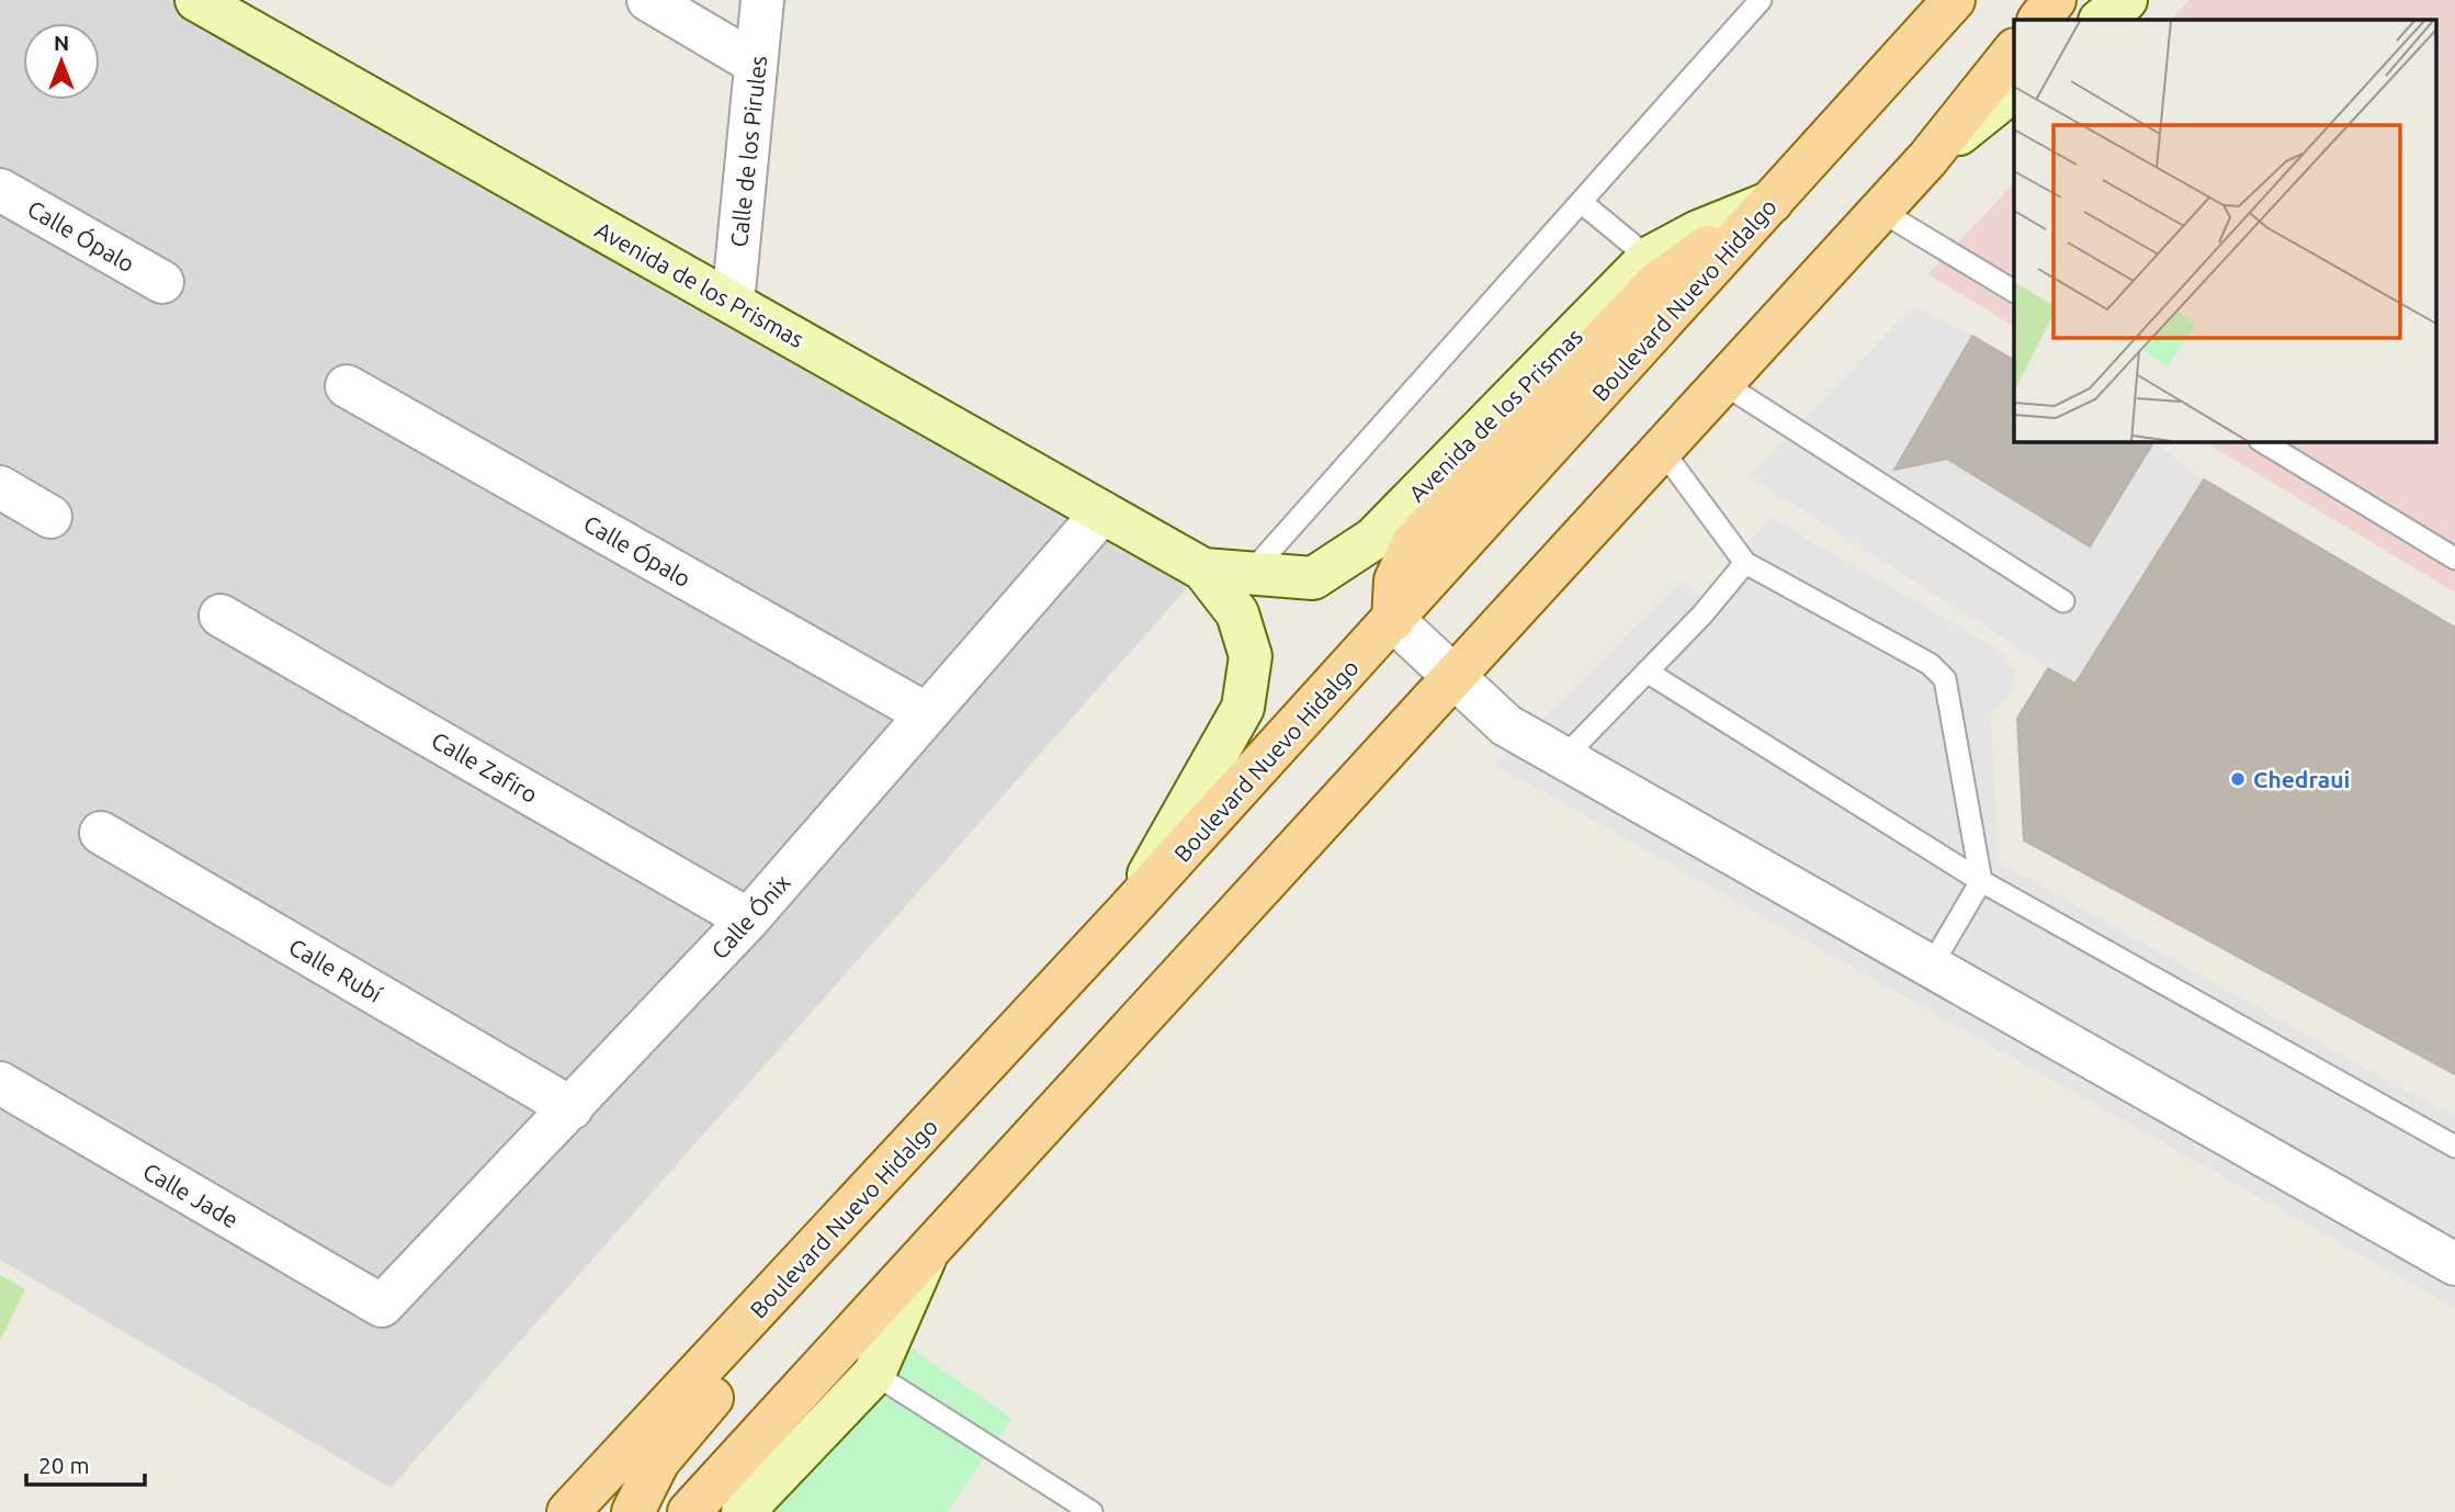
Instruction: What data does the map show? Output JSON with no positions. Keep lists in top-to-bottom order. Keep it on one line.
{"streets":{"main road":["Boulevard Nuevo Hidalgo"],"street":["Calle de los Pirules","Calle Ópalo","Avenida de los Prismas","Calle Zafiro","Calle Ónix","Calle Rubí","Calle Jade"]},"crossings":[["Calle de los Pirules","Avenida de los Prismas"],["Calle Ópalo","Calle Ónix"],["Avenida de los Prismas","Boulevard Nuevo Hidalgo"],["Avenida de los Prismas","Calle Ónix"],["Calle Zafiro","Calle Ónix"],["Calle Ónix","Calle Rubí"],["Calle Ónix","Calle Jade"]],"places":["Chedraui"],"scale_bar":"20 m","north":"top"}
